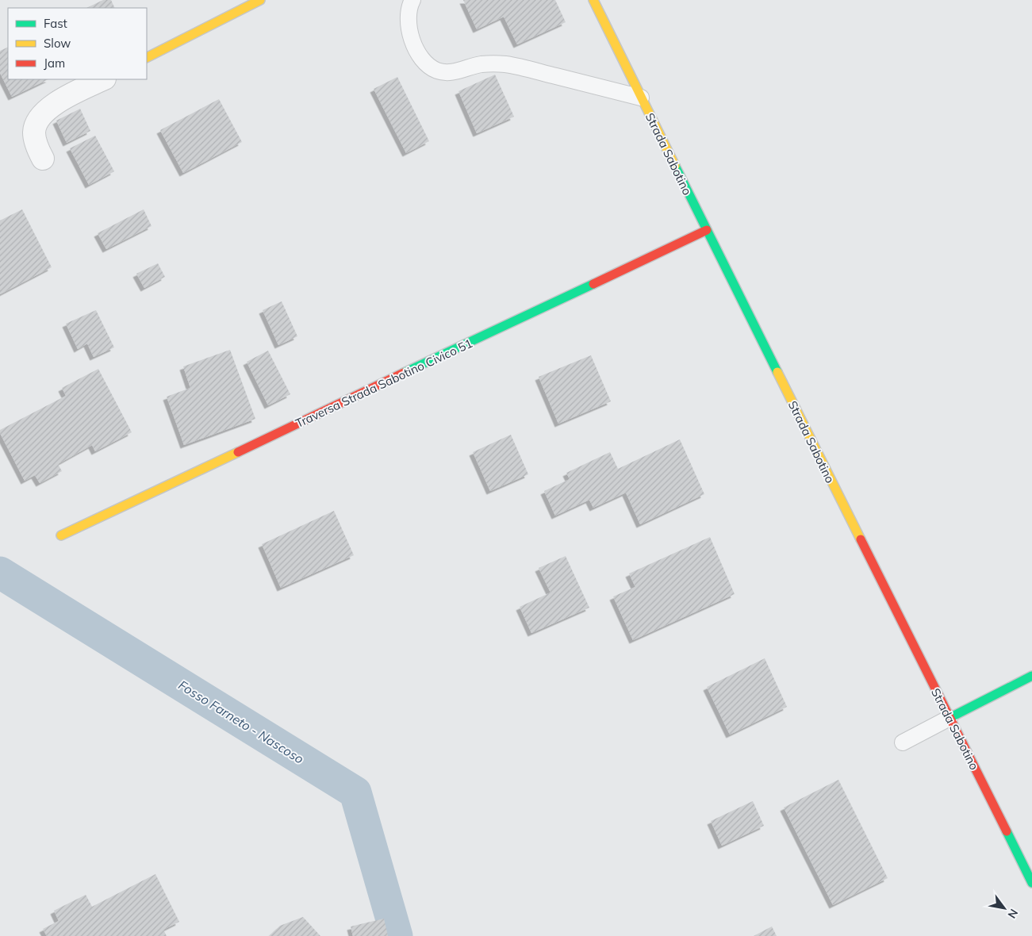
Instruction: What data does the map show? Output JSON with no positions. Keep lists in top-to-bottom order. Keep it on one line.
{"streets":{"street":["Strada Sabotino","Traversa Strada Sabotino Civico 51"]},"crossings":[["Strada Sabotino","Traversa Strada Sabotino Civico 51"]],"water":["Fosso Farneto - Nascoso"],"legend":["Fast","Slow","Jam"],"north":"bottom right"}
